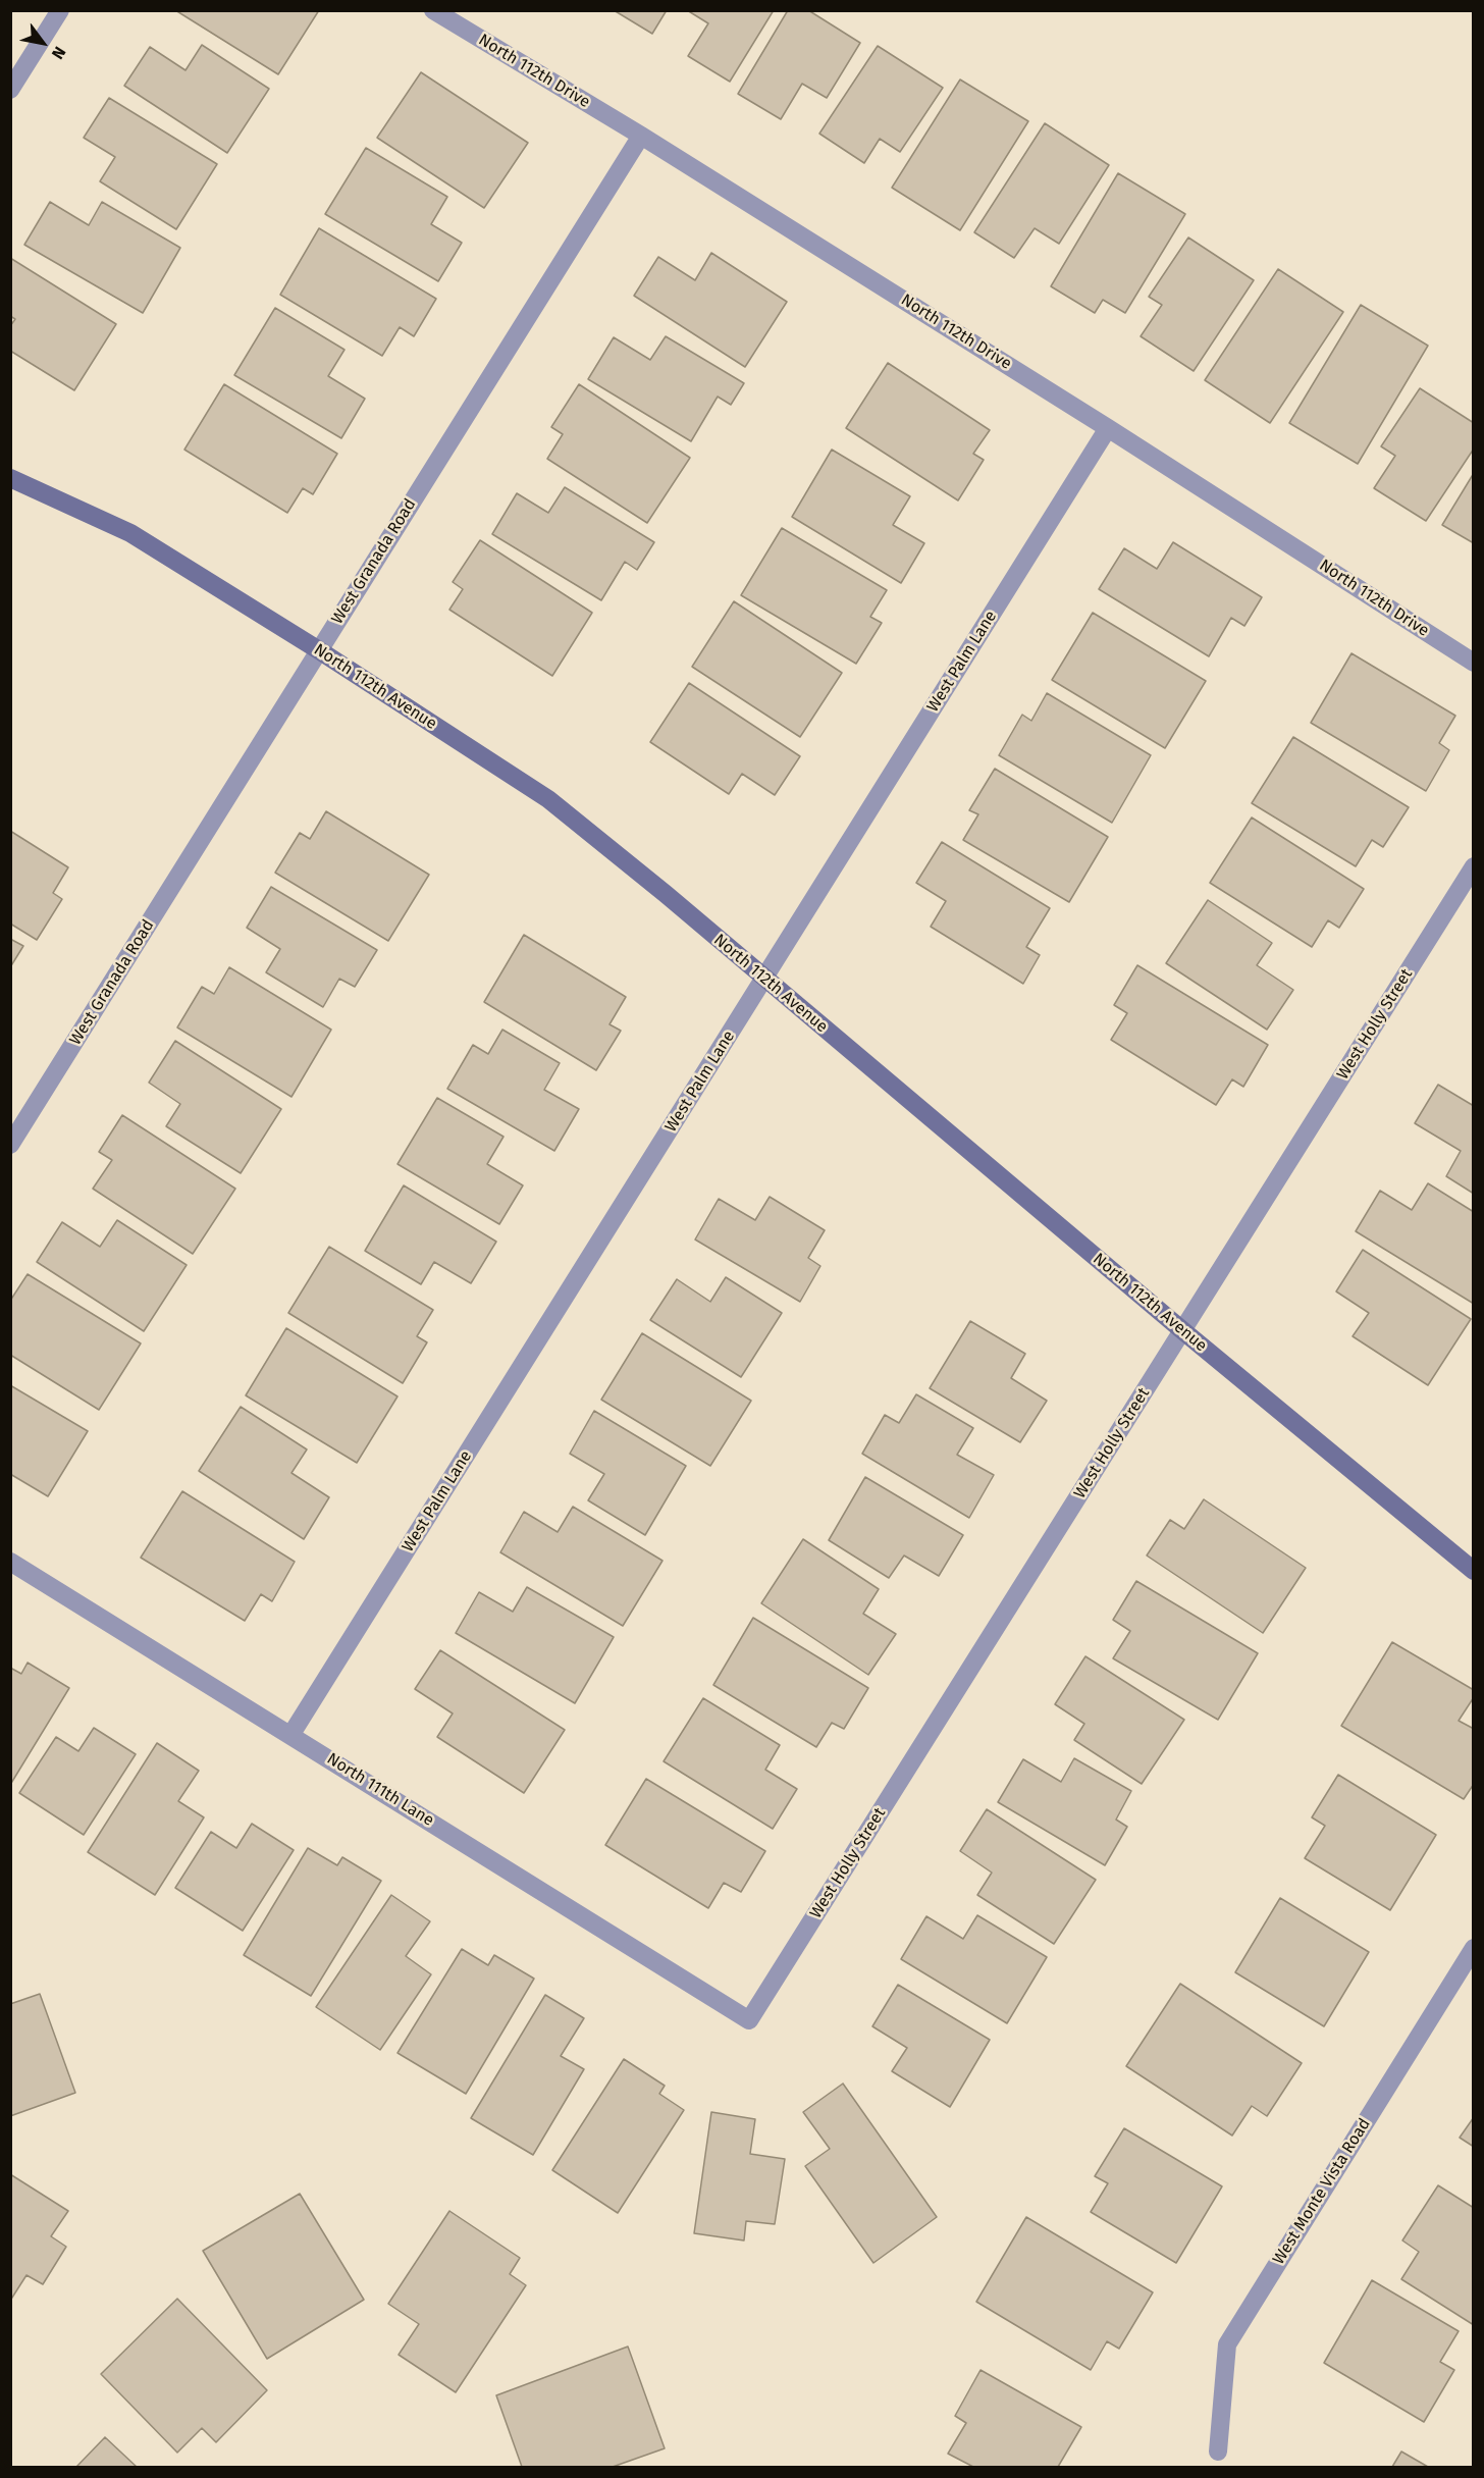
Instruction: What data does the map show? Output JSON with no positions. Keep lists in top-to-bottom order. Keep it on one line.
{"streets":{"street":["North 112th Drive","West Granada Road","West Palm Lane","North 112th Avenue","West Holly Street","North 111th Lane","West Monte Vista Road"]},"crossings":[["North 112th Drive","West Granada Road"],["North 112th Drive","West Palm Lane"],["West Granada Road","North 112th Avenue"],["West Palm Lane","North 112th Avenue"],["West Palm Lane","North 111th Lane"],["North 112th Avenue","West Holly Street"],["West Holly Street","North 111th Lane"]],"north":"bottom right"}
